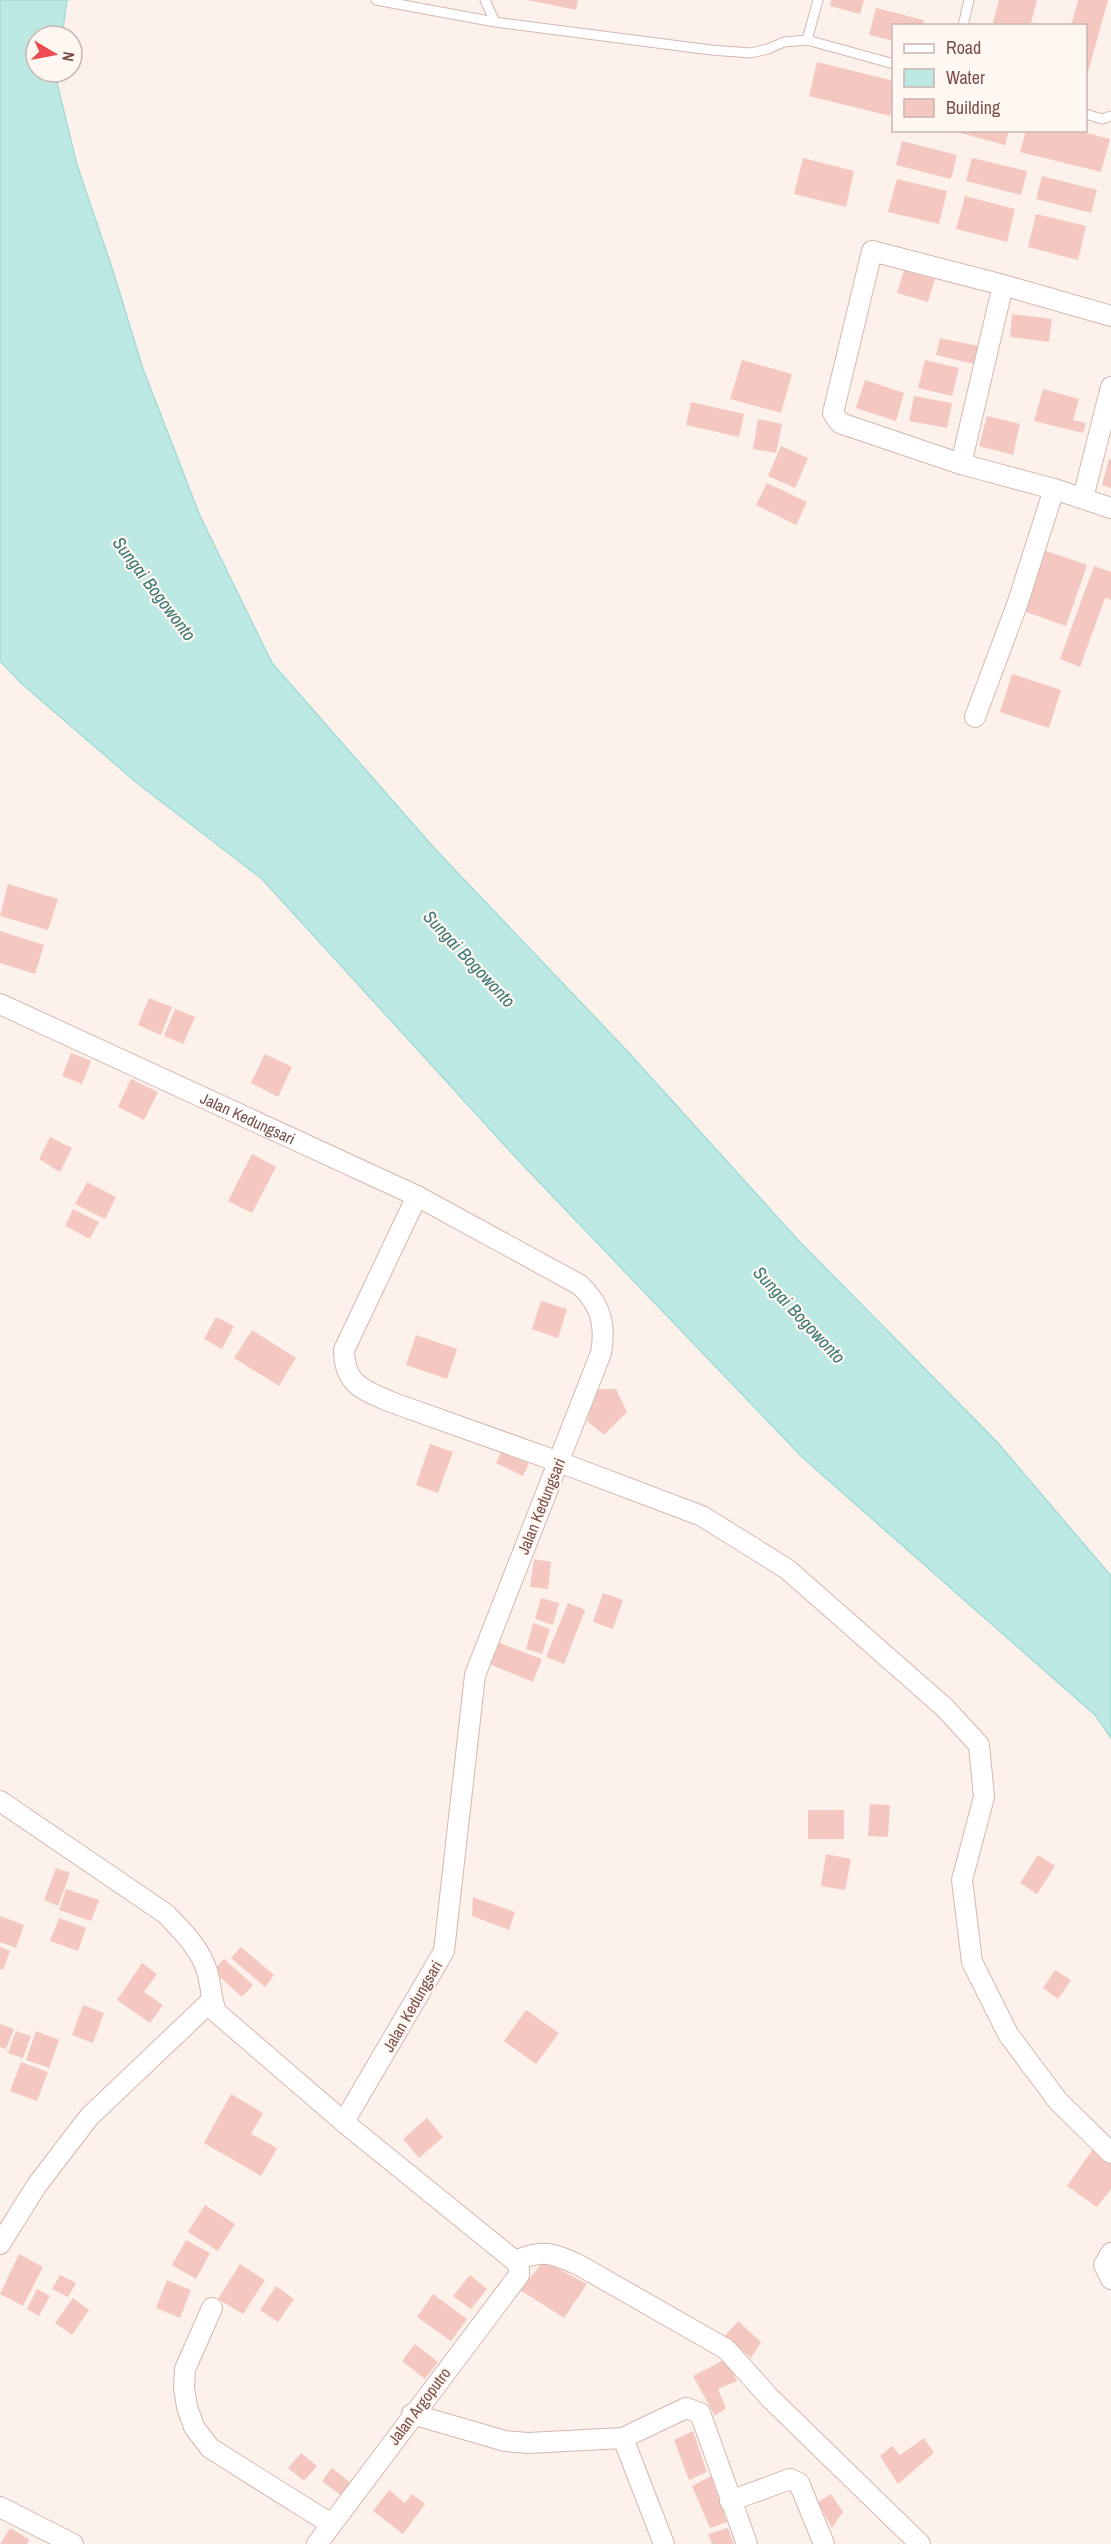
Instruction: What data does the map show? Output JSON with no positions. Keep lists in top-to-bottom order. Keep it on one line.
{"streets":{"street":["Jalan Kedungsari","Jalan Argoputro"]},"water":["Sungai Bogowonto"],"legend":["Road","Water","Building"],"north":"right"}
